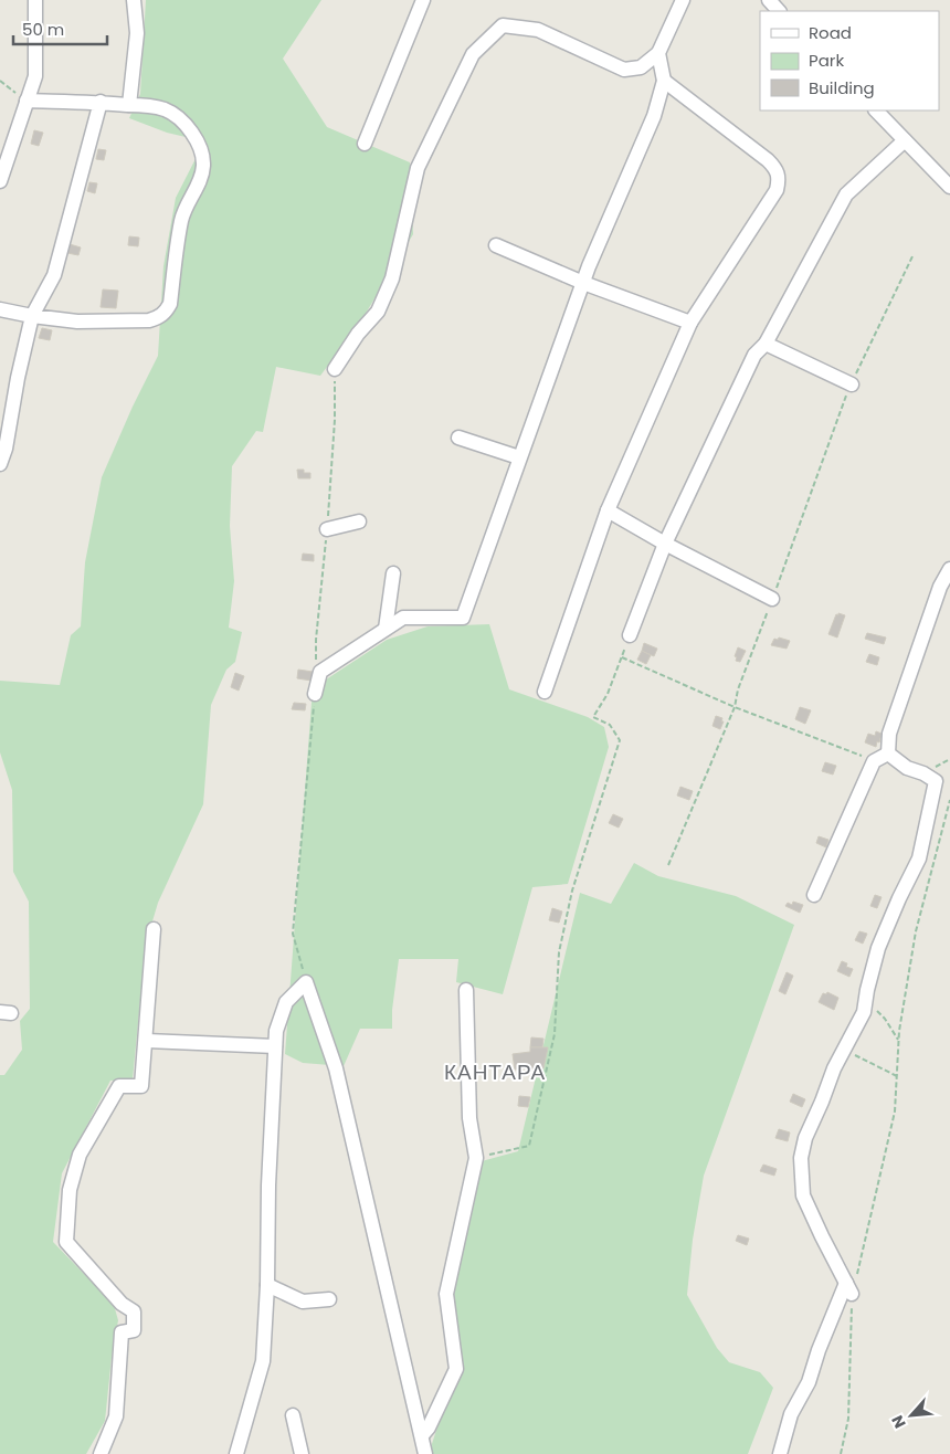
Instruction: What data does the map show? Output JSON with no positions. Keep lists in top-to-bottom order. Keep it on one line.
{"districts":["КАНТАРА"],"legend":["Road","Park","Building"],"scale_bar":"50 m","north":"bottom left"}
